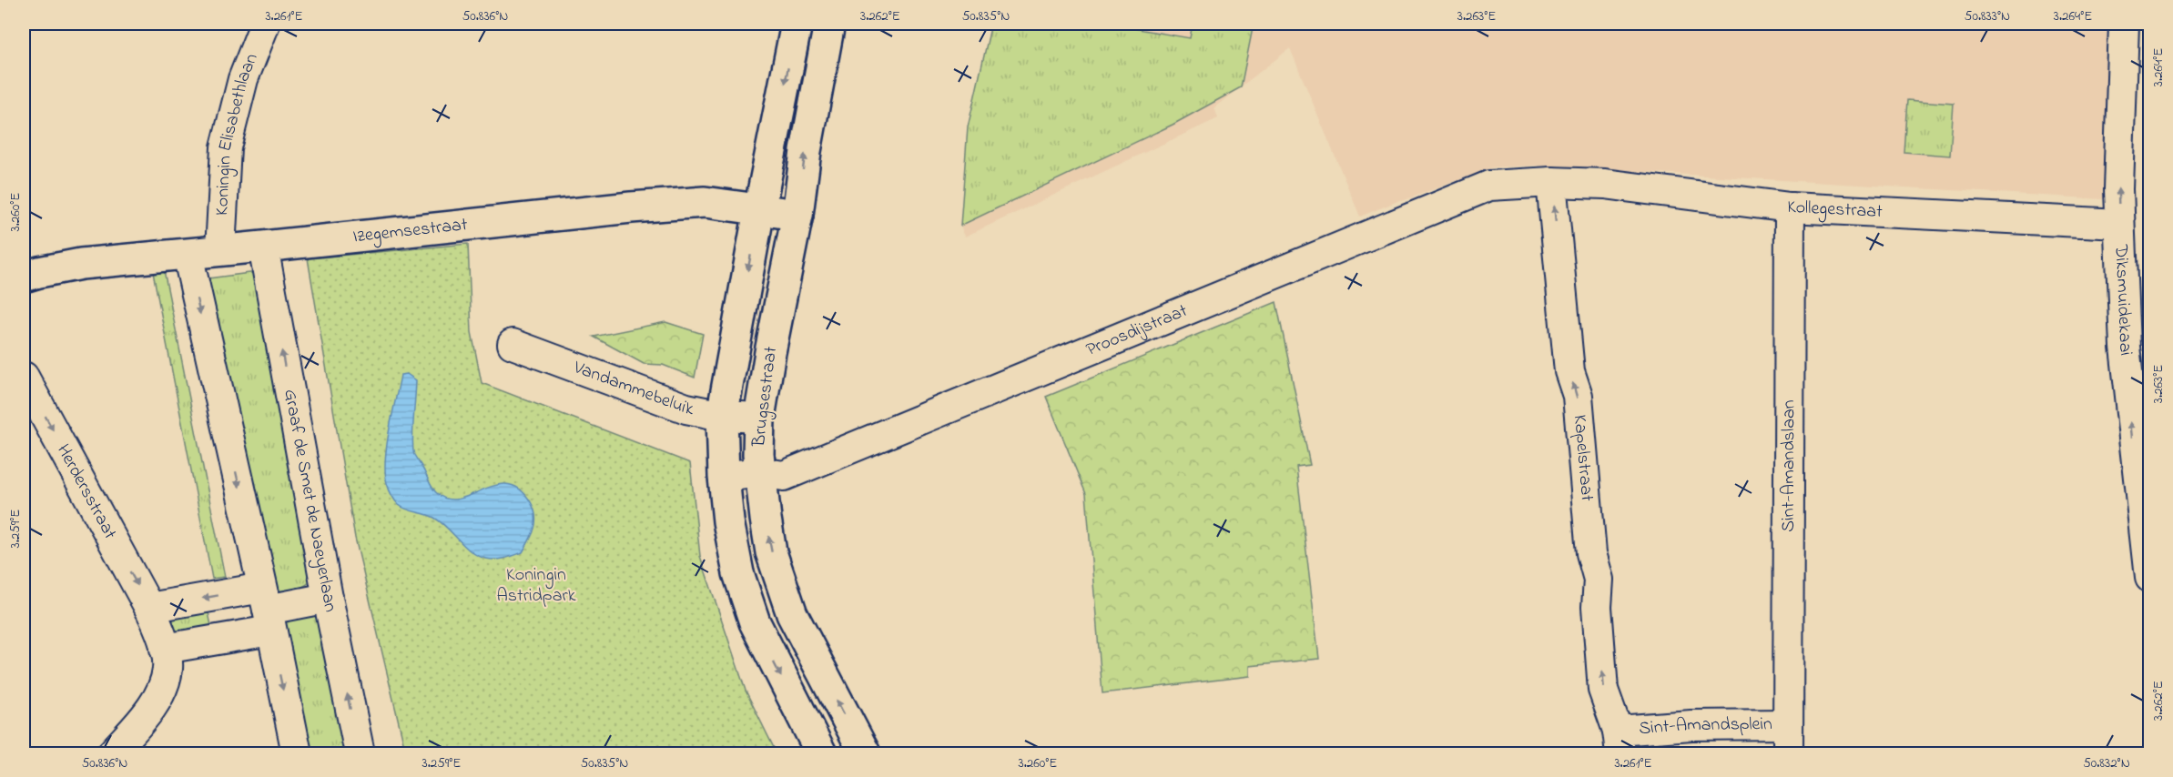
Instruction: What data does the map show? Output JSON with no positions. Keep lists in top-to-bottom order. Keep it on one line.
{"streets":{"main road":["Izegemsestraat","Brugsestraat"],"street":["Koningin Elisabethlaan","Kollegestraat","Diksmuidekaai","Proosdijstraat","Vandammebeluik","Kapelstraat","Sint-Amandslaan","Herdersstraat","Graaf de Smet de Naeyerlaan","Sint-Amandsplein"]},"crossings":[["Koningin Elisabethlaan","Izegemsestraat"],["Kollegestraat","Diksmuidekaai"],["Kollegestraat","Proosdijstraat"],["Kollegestraat","Kapelstraat"],["Kollegestraat","Sint-Amandslaan"],["Izegemsestraat","Brugsestraat"],["Izegemsestraat","Graaf de Smet de Naeyerlaan"],["Proosdijstraat","Brugsestraat"],["Proosdijstraat","Kapelstraat"],["Vandammebeluik","Brugsestraat"],["Kapelstraat","Sint-Amandsplein"],["Sint-Amandslaan","Sint-Amandsplein"]],"one_way":["Diksmuidekaai","Kapelstraat"],"parks":["Koningin Astridpark"],"coordinates":["3.261°E","50.836°N","3.262°E","50.835°N","3.263°E","50.833°N","3.264°E","3.260°E","3.259°E","50.832°N"]}
